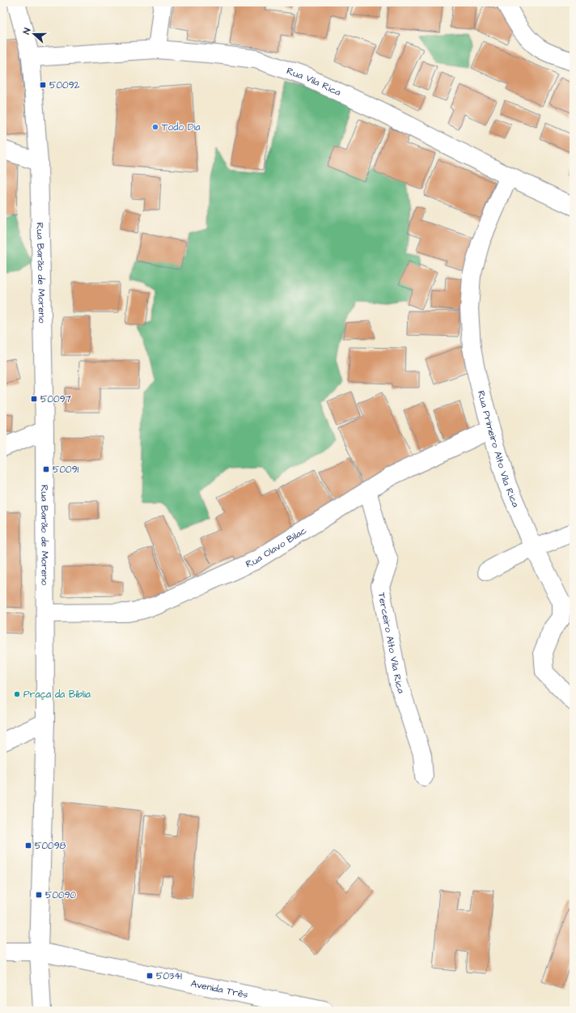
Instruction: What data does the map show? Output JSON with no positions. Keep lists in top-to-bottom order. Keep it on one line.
{"streets":{"street":["Rua Vila Rica","Rua Barão de Moreno","Rua Primeiro Alto Vila Rica","Rua Olavo Bilac","Terceiro Alto Vila Rica","Avenida Três"]},"crossings":[["Rua Vila Rica","Rua Barão de Moreno"],["Rua Vila Rica","Rua Primeiro Alto Vila Rica"],["Rua Barão de Moreno","Rua Olavo Bilac"],["Rua Barão de Moreno","Avenida Três"],["Rua Primeiro Alto Vila Rica","Rua Olavo Bilac"],["Rua Olavo Bilac","Terceiro Alto Vila Rica"]],"places":{"transit":["50092","50097","50091","50098","50090","50341"],"other":["Todo Dia","Praça da Bíblia"]},"north":"left"}
